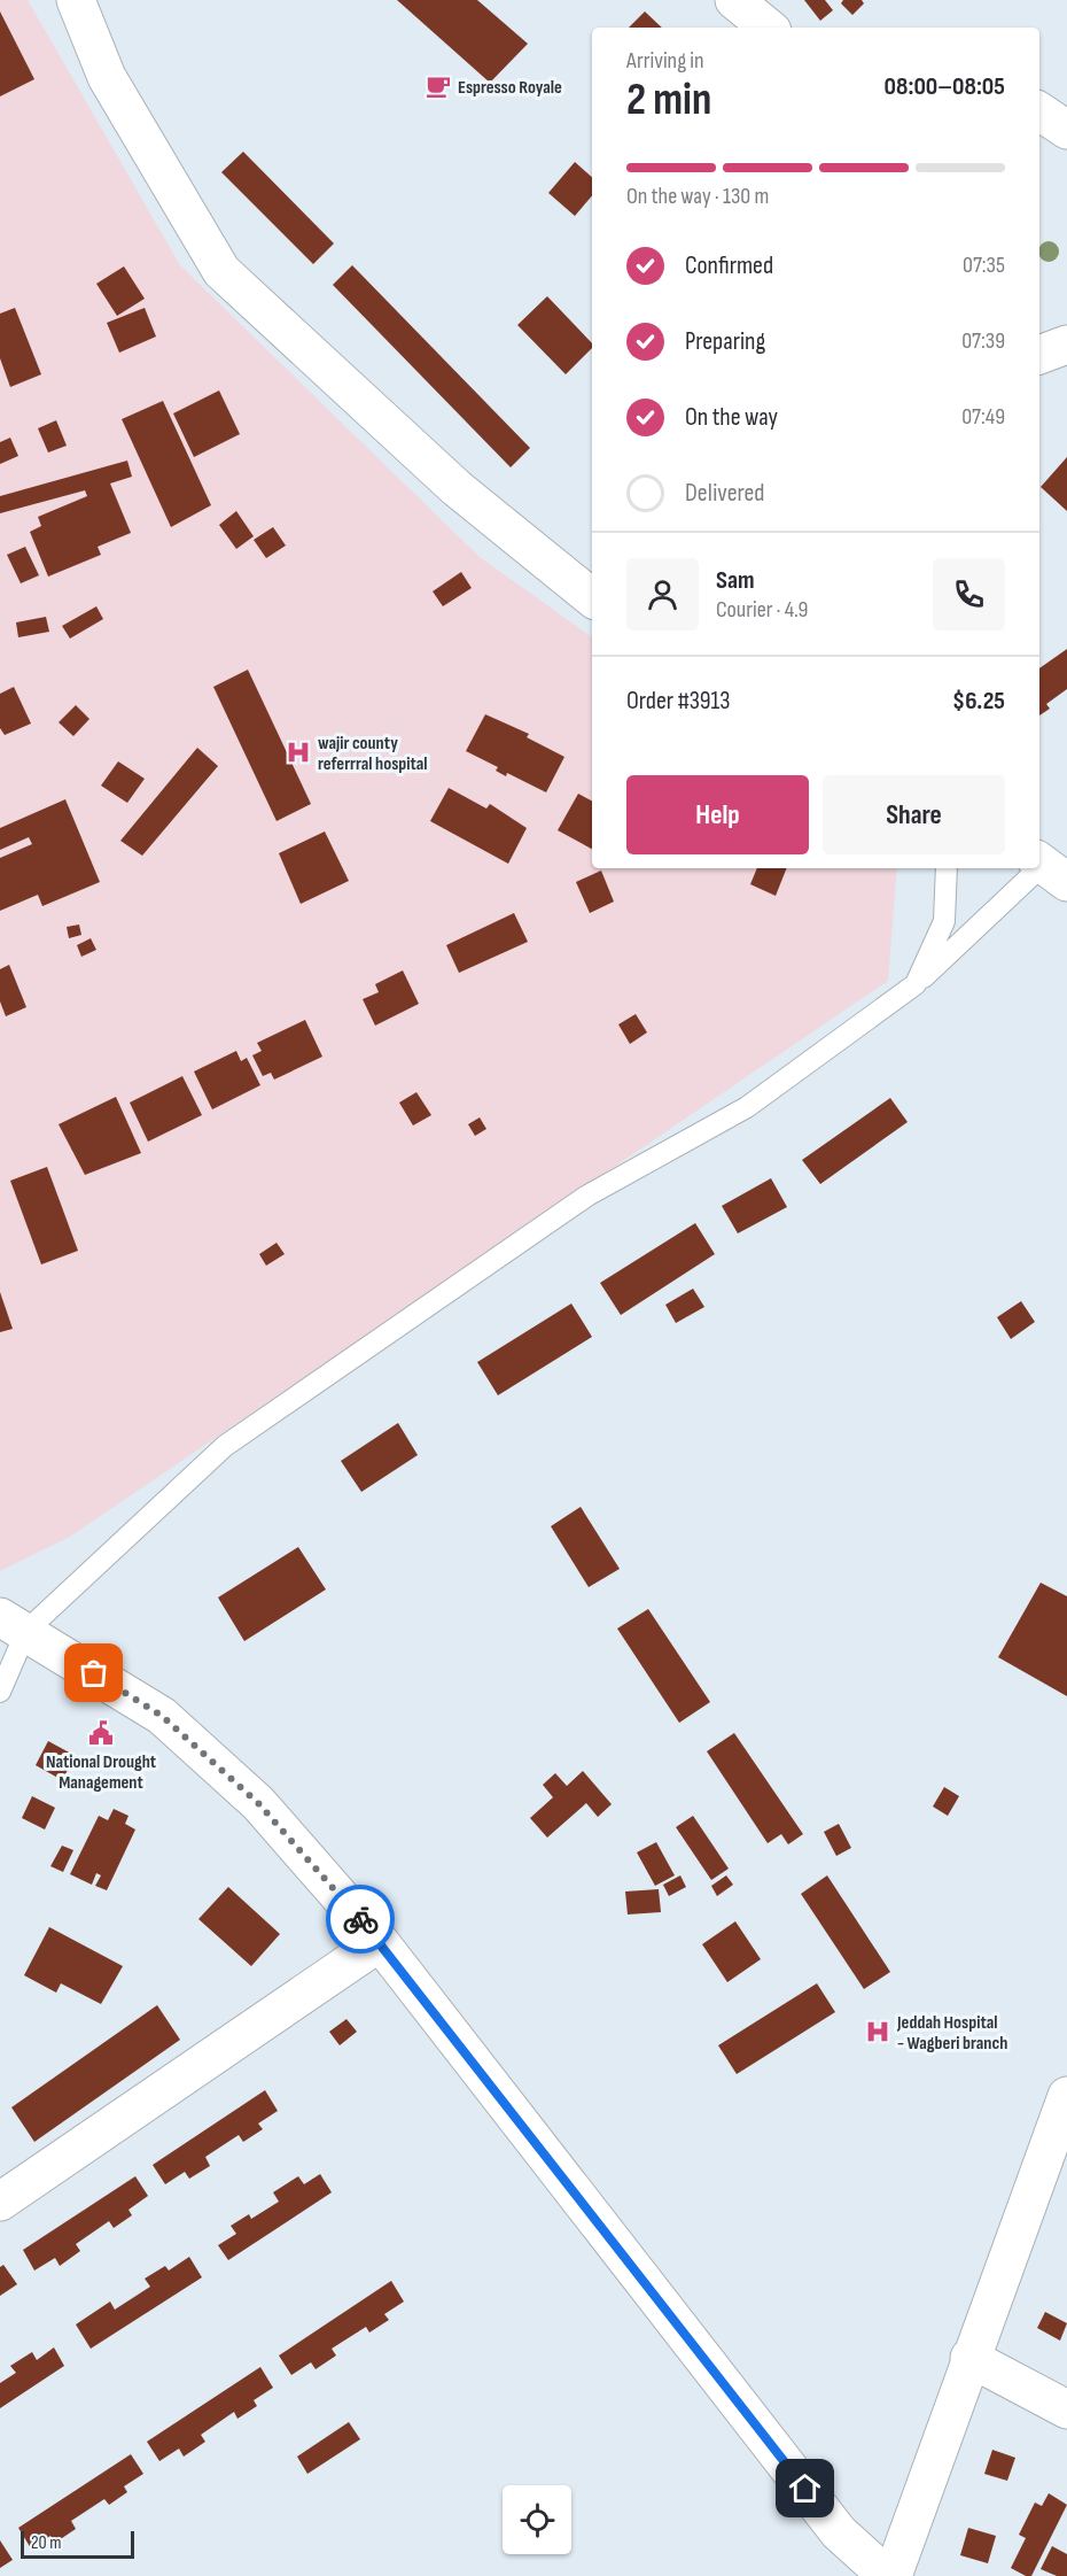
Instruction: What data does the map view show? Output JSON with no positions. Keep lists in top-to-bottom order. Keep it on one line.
{"places":{"cafe":["Espresso Royale"],"hospital":["wajir county referrral hospital","Jeddah Hospital - Wagberi branch"],"public building":["National Drought Management"]},"scale_bar":"20 m","page":{"heading":["2 min","Arriving in","08:00–08:05"],"panel":["Sam","Courier · 4.9","Order #3913","$6.25"],"bar":"On the way · 130 m","list":[["Confirmed","07:35"],["Preparing","07:39"],["On the way","07:49"],"Delivered"],"buttons":["Help","Share"],"scale":"20 m"}}
